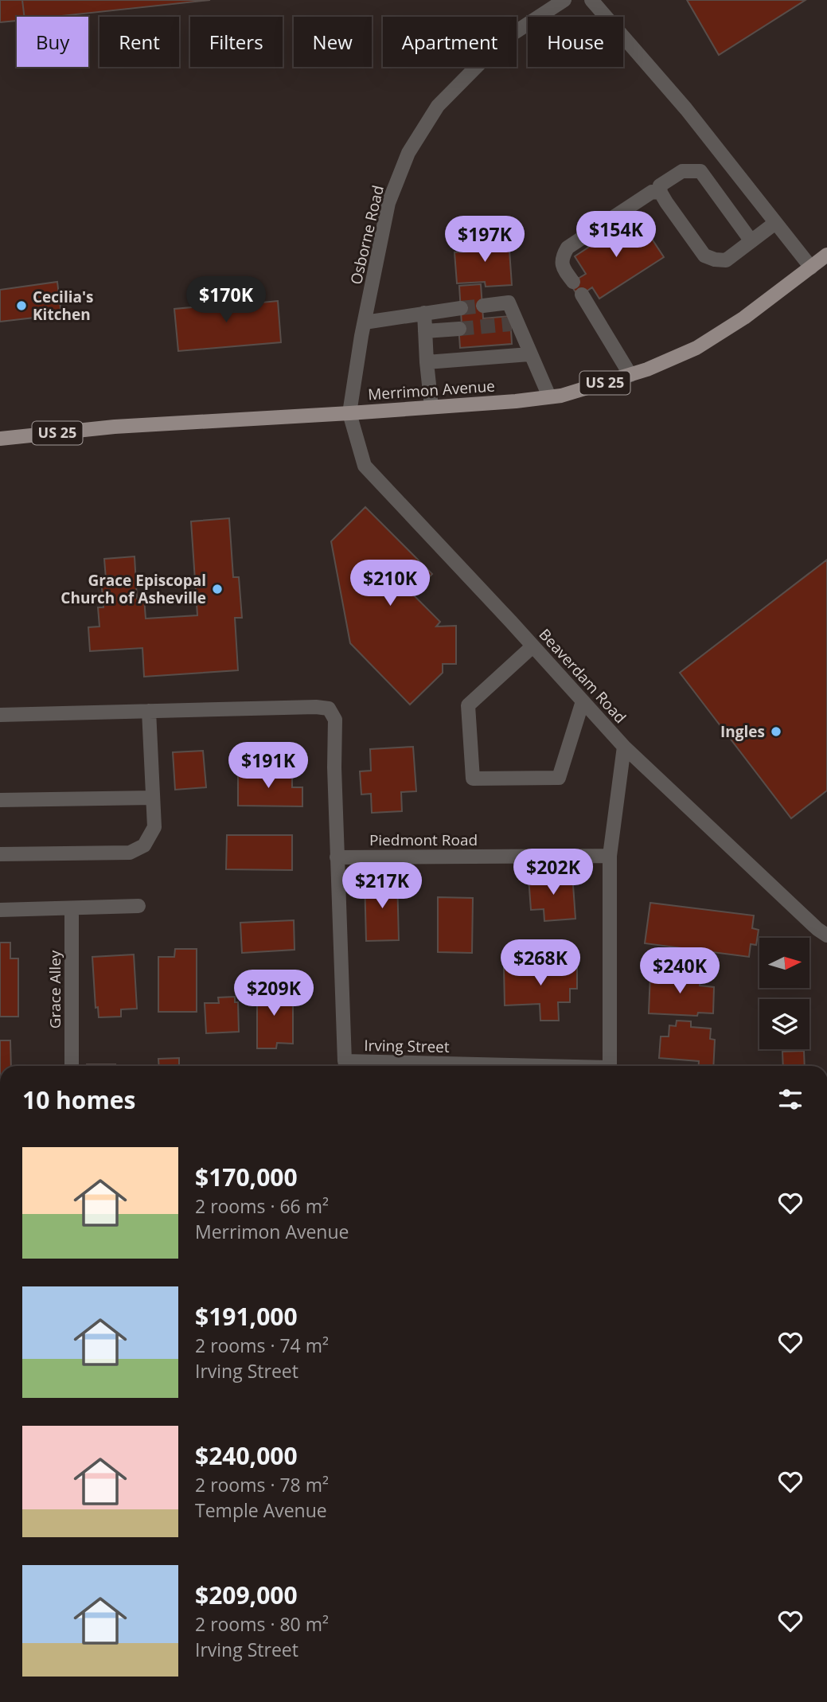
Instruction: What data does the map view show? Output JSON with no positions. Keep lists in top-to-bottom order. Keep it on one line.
{"streets":{"main road":["US 25","Merrimon Avenue"],"street":["Osborne Road","Beaverdam Road","Piedmont Road","Grace Alley","Irving Street"]},"crossings":[["Osborne Road","Merrimon Avenue"],["Osborne Road","Beaverdam Road"],["Merrimon Avenue","Beaverdam Road"],["Piedmont Road","Irving Street"]],"places":["Cecilia's Kitchen","Grace Episcopal Church of Asheville","Ingles"],"north":"right","page":{"chip":["Buy","Rent","Filters","New","Apartment","House"],"price":["$154K","$197K","$170K","$210K","$191K","$202K","$217K","$268K","$240K","$209K"],"heading":"10 homes","list":[{"name":"$170,000","note":"2 rooms · 66 m² · Merrimon Avenue"},{"name":"$191,000","note":"2 rooms · 74 m² · Irving Street"},{"name":"$240,000","note":"2 rooms · 78 m² · Temple Avenue"},{"name":"$209,000","note":"2 rooms · 80 m² · Irving Street"}]}}
